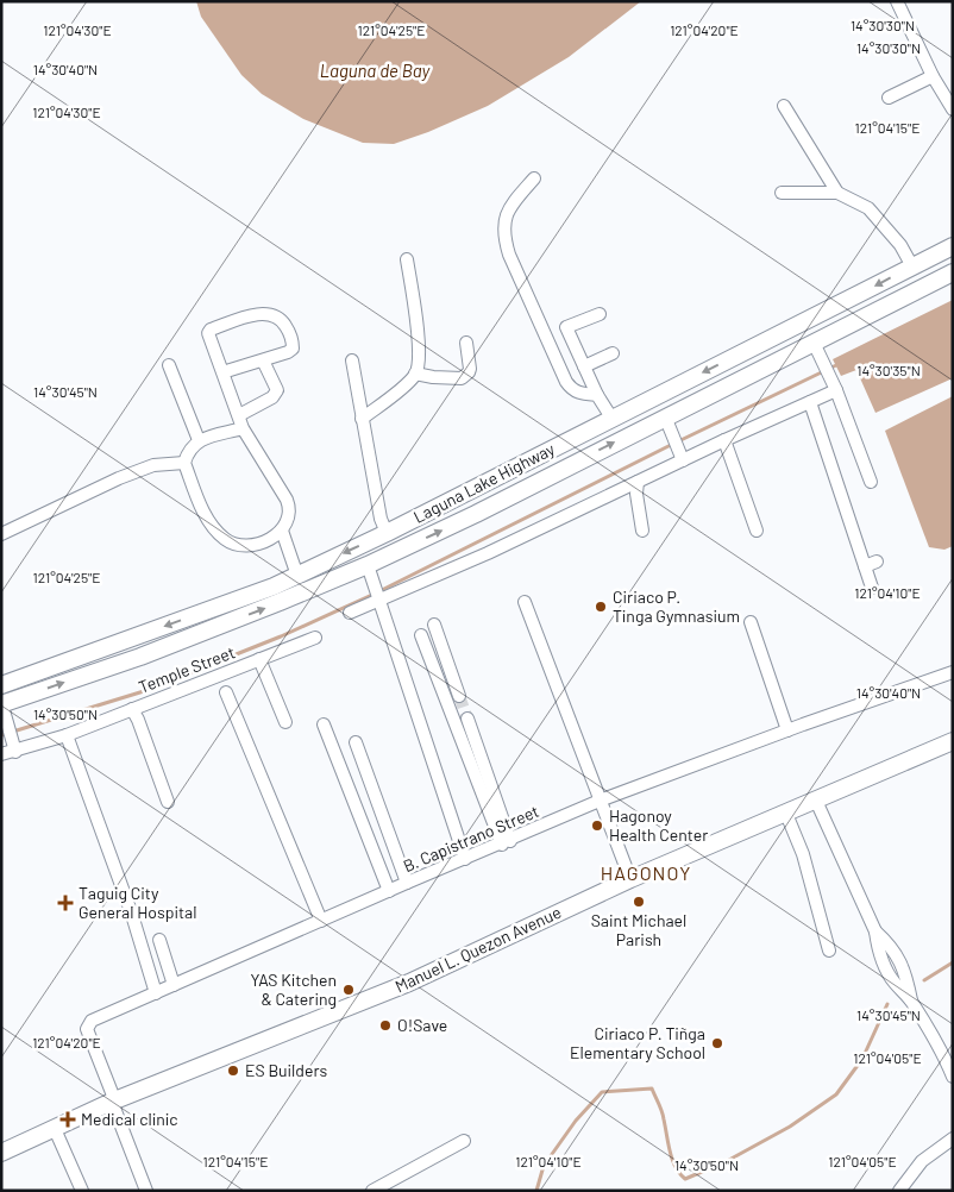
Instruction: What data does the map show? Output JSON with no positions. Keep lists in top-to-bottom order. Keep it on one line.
{"streets":{"main road":["Laguna Lake Highway","Manuel L. Quezon Avenue"],"street":["Temple Street","B. Capistrano Street"]},"crossings":[["B. Capistrano Street","Manuel L. Quezon Avenue"]],"districts":["HAGONOY"],"water":["Laguna de Bay"],"places":{"other":["Ciriaco P. Tinga Gymnasium","Hagonoy Health Center","Saint Michael Parish","YAS Kitchen & Catering","O!Save","Ciriaco P. Tiñga Elementary School","ES Builders"],"health":["Taguig City General Hospital","Medical clinic"]},"coordinates":["14°30'30\"N","121°04'30\"E","121°04'25\"E","121°04'20\"E","14°30'40\"N","121°04'15\"E","14°30'35\"N","14°30'45\"N","121°04'10\"E","14°30'50\"N","121°04'05\"E"]}
